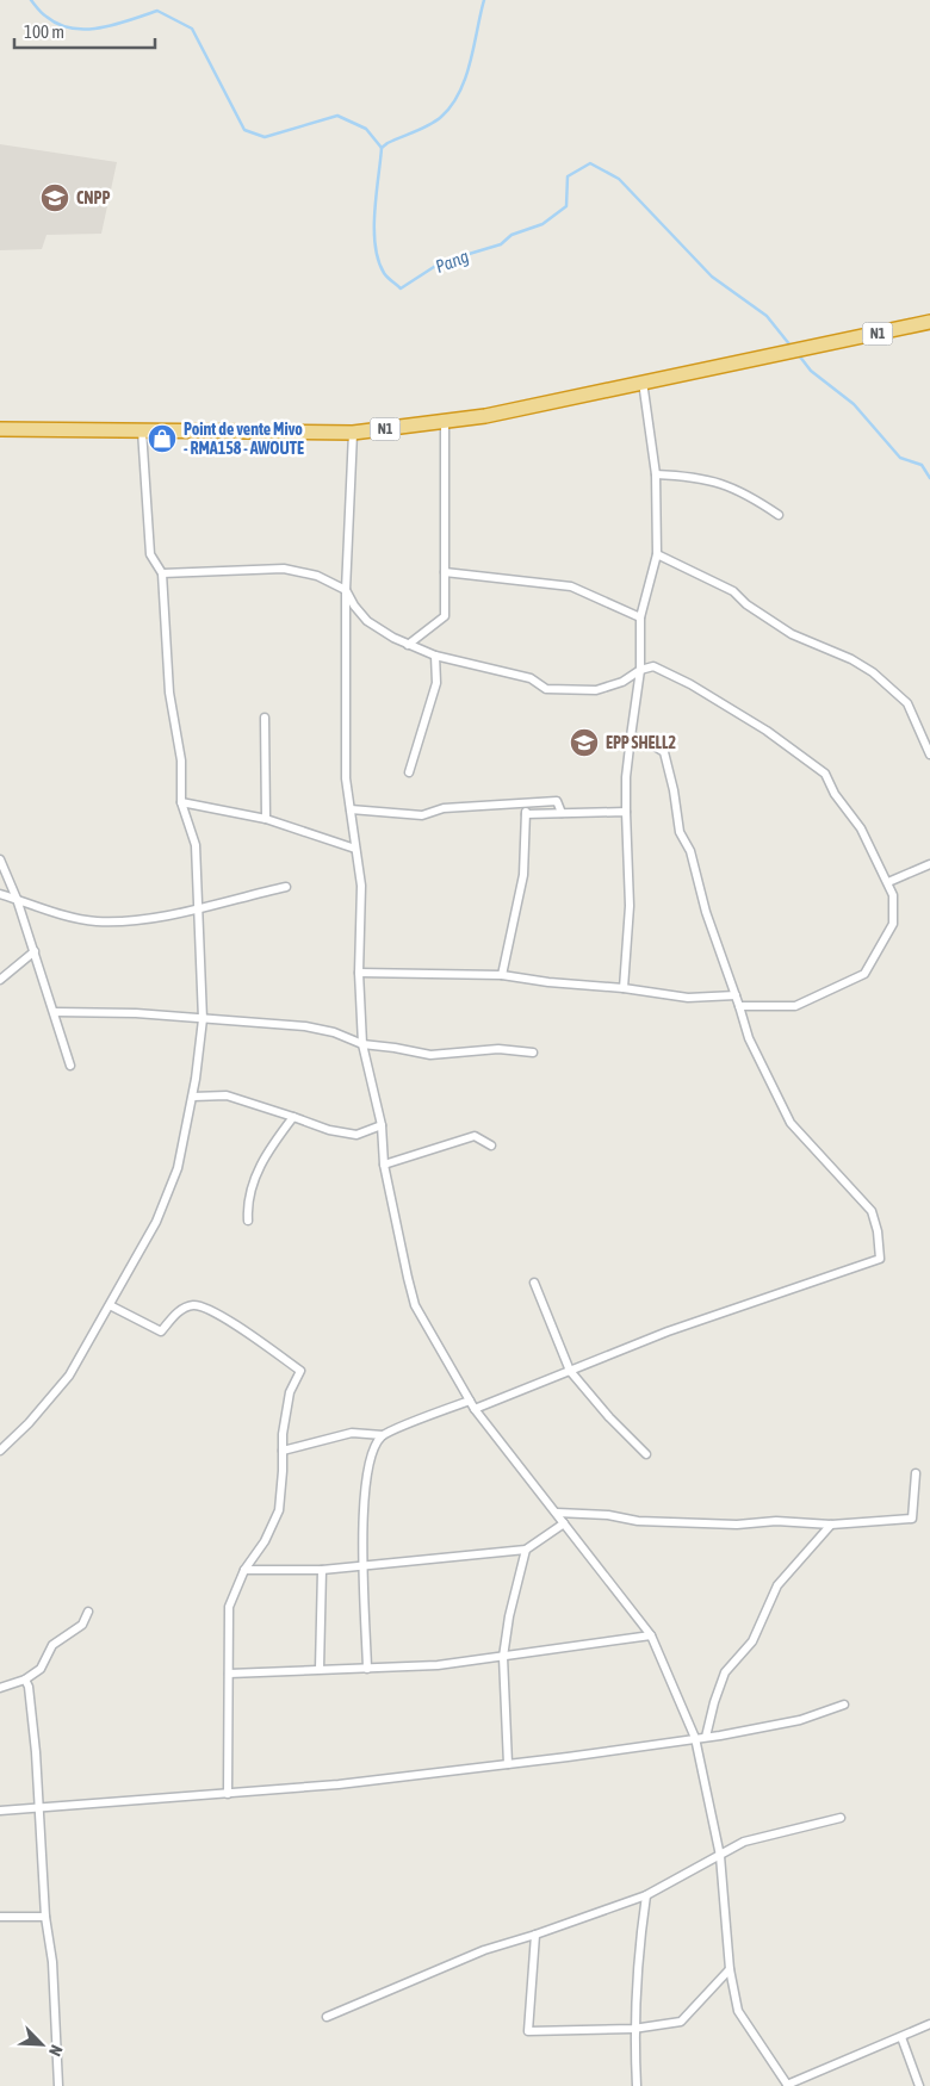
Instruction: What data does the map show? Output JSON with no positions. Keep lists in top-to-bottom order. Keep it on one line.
{"streets":{"highway":["N1"]},"water":["Pang"],"places":{"school or university":["CNPP","EPP SHELL2"],"shop":["Point de vente Mivo - RMA158 - AWOUTE"]},"scale_bar":"100 m","north":"bottom right"}
